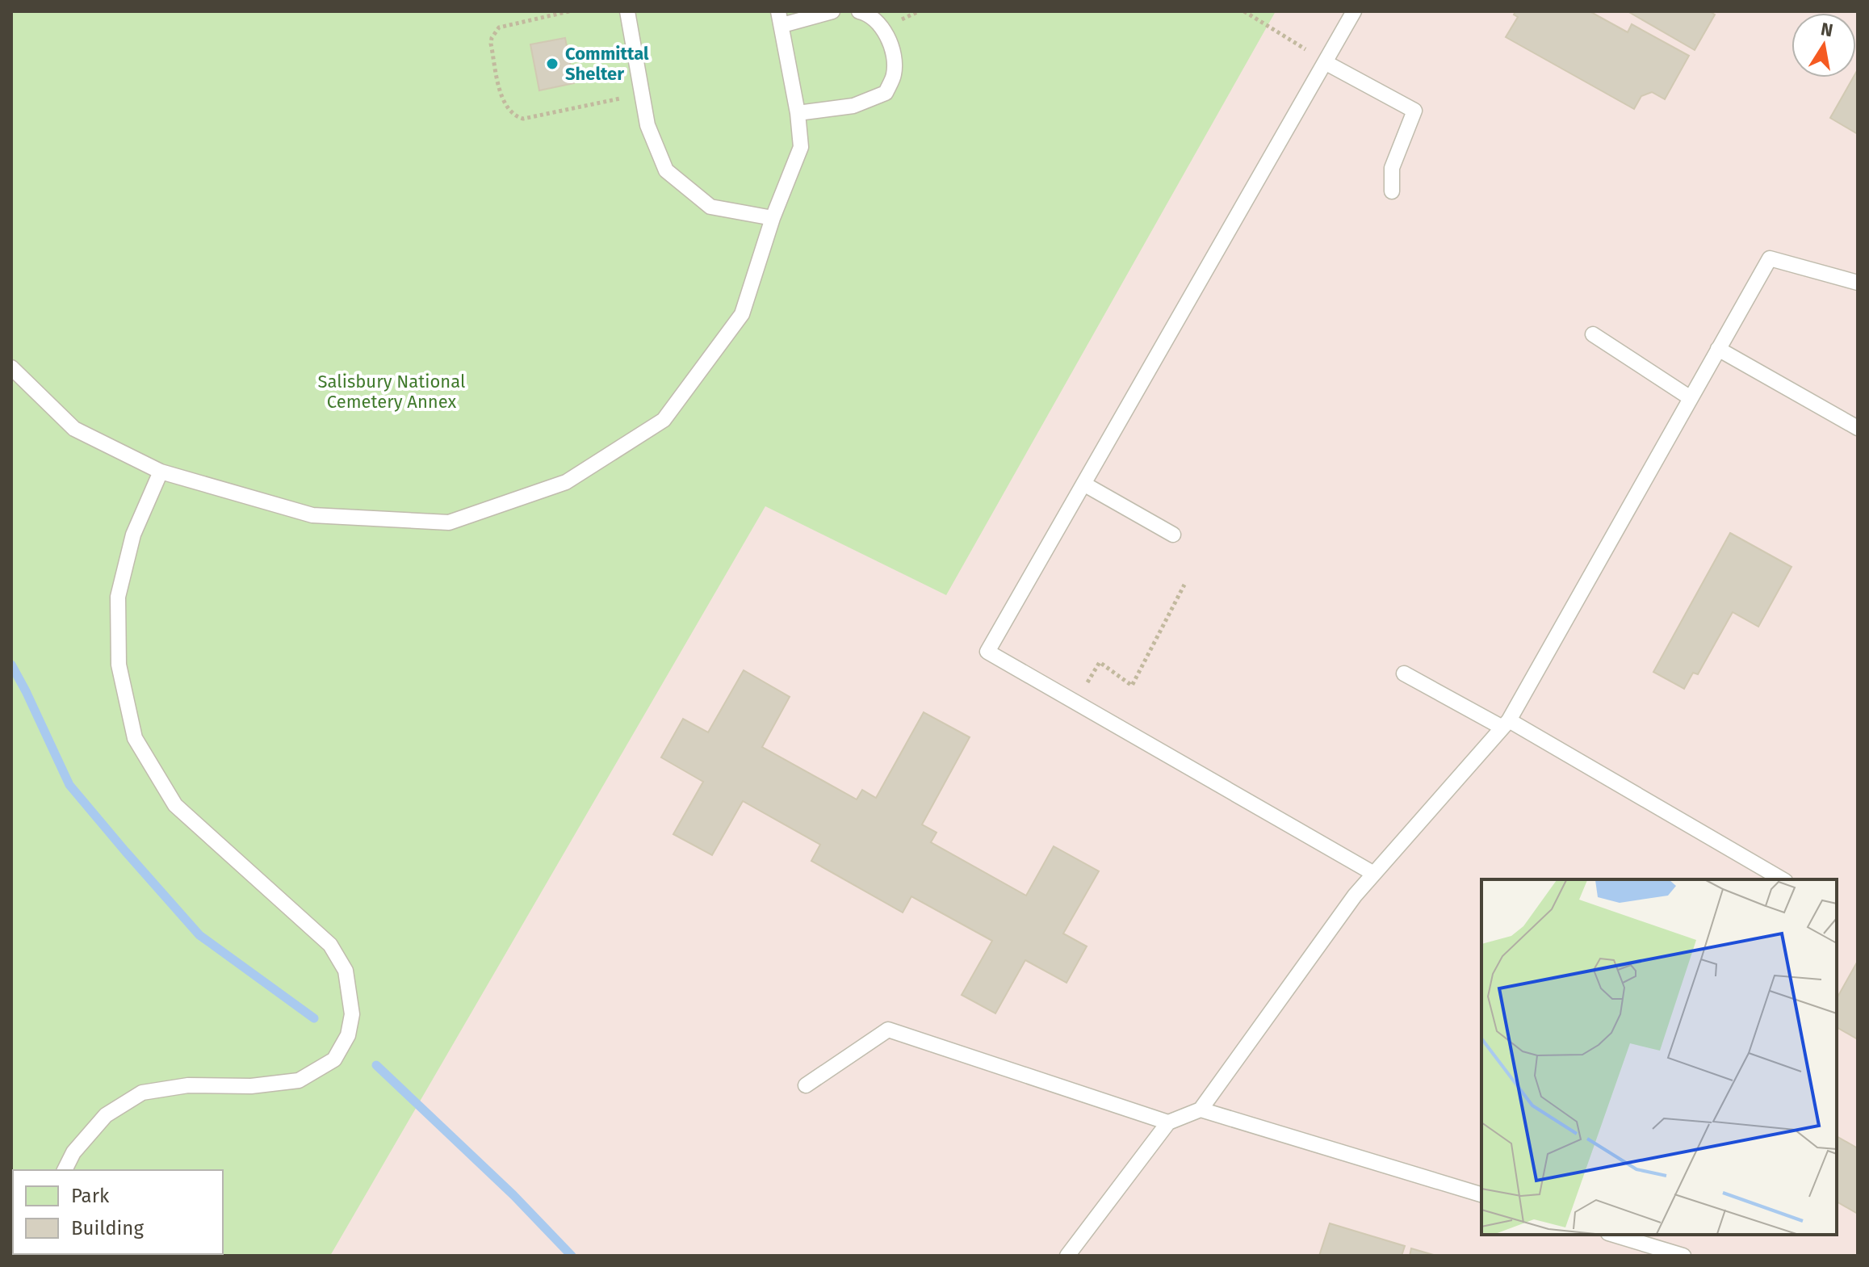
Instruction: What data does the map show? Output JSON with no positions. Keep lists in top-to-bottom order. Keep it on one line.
{"parks":["Salisbury National Cemetery Annex"],"places":["Committal Shelter"],"legend":["Park","Building"],"north":"top"}
